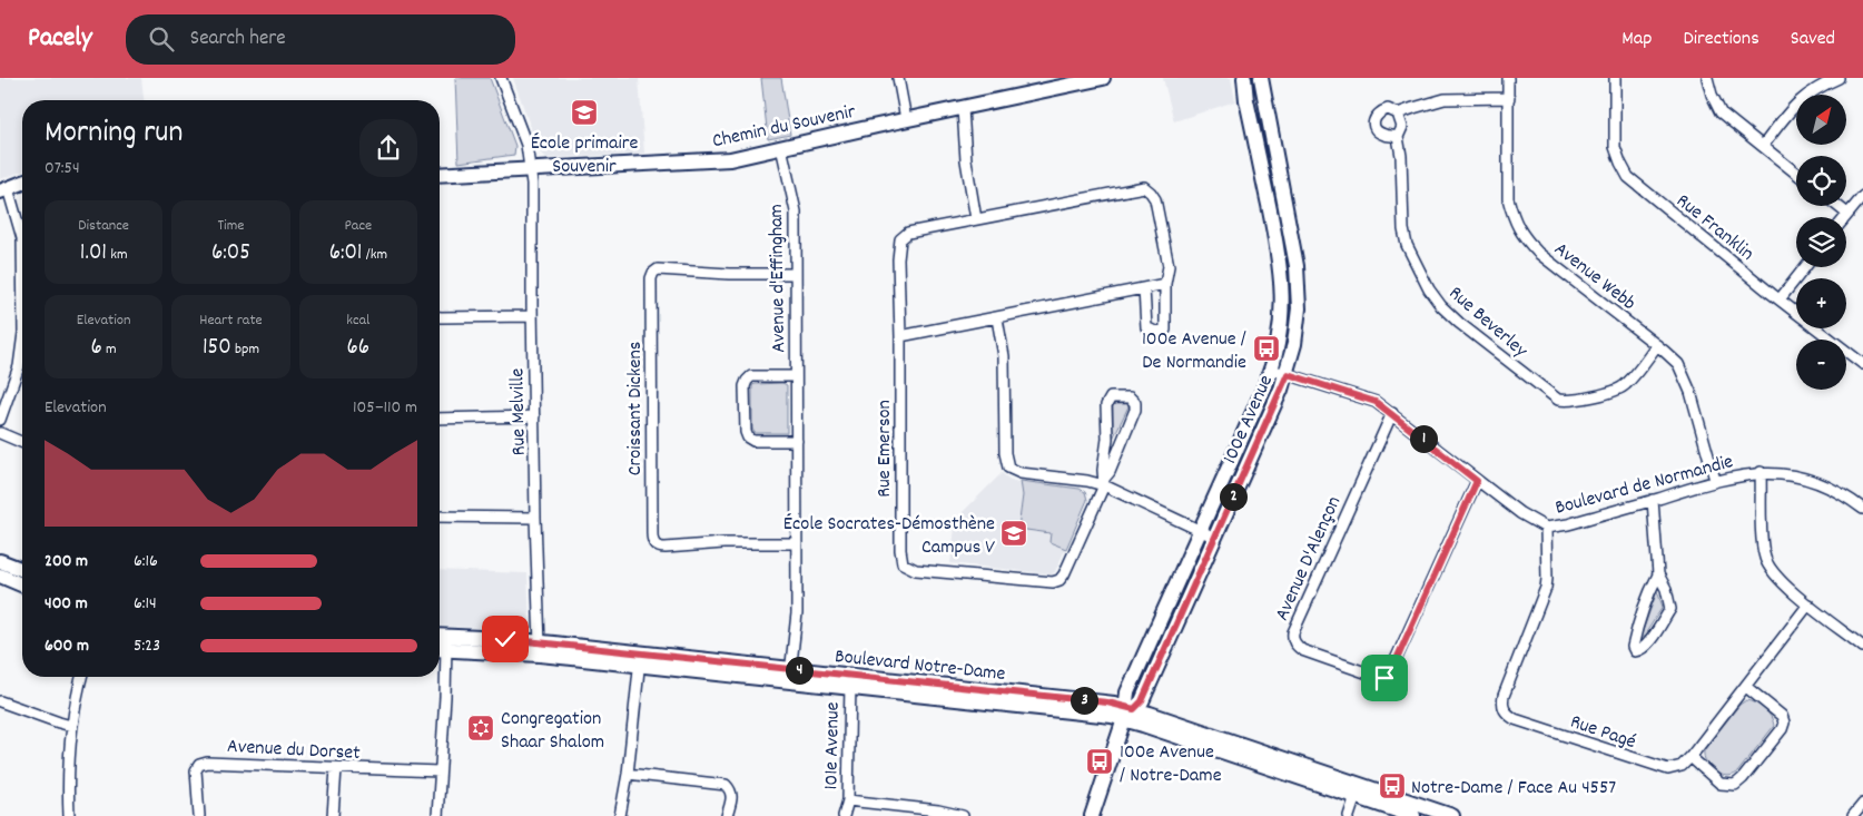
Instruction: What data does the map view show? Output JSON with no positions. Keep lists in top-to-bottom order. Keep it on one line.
{"streets":{"street":["Chemin du Souvenir","Rue Franklin","Avenue Webb","Avenue d'Effingham","Rue Beverley","Croissant Dickens","Rue Melville","100e Avenue","Rue Emerson","Boulevard de Normandie","Avenue D'Alençon","Boulevard Notre-Dame","Rue Pagé","101e Avenue","Avenue du Dorset"]},"crossings":[["Chemin du Souvenir","Avenue d'Effingham"],["Chemin du Souvenir","Rue Melville"],["Avenue Webb","Rue Beverley"],["Avenue Webb","Boulevard de Normandie"],["Avenue d'Effingham","Croissant Dickens"],["Avenue d'Effingham","Boulevard Notre-Dame"],["Rue Melville","Boulevard Notre-Dame"],["100e Avenue","Boulevard de Normandie"],["100e Avenue","Boulevard Notre-Dame"],["Boulevard de Normandie","Avenue D'Alençon"],["Boulevard de Normandie","Rue Pagé"],["Boulevard Notre-Dame","101e Avenue"]],"places":{"school or university":["École primaire Souvenir","École Socrates-Démosthène Campus V"],"bus stop":["100e Avenue / De Normandie","100e Avenue / Notre-Dame","Notre-Dame / Face Au 4557"],"synagogue":["Congregation Shaar Shalom"]},"north":"top right","page":{"header":"Pacely","search":"Search here","nav":["Map","Directions","Saved"],"map_buttons":["+","−"],"heading":["Morning run","07:54"],"stats":[["Distance","1.01 km"],["Time","6:05"],["Pace","6:01 /km"],["Elevation","6 m"],["Heart rate","150 bpm"],["kcal","66"]],"chart":["Elevation","105–110 m"],"pins":["1","2","4","3"],"list":[{"name":"200 m","note":"6:16"},{"name":"400 m","note":"6:14"},{"name":"600 m","note":"5:23"}]}}
